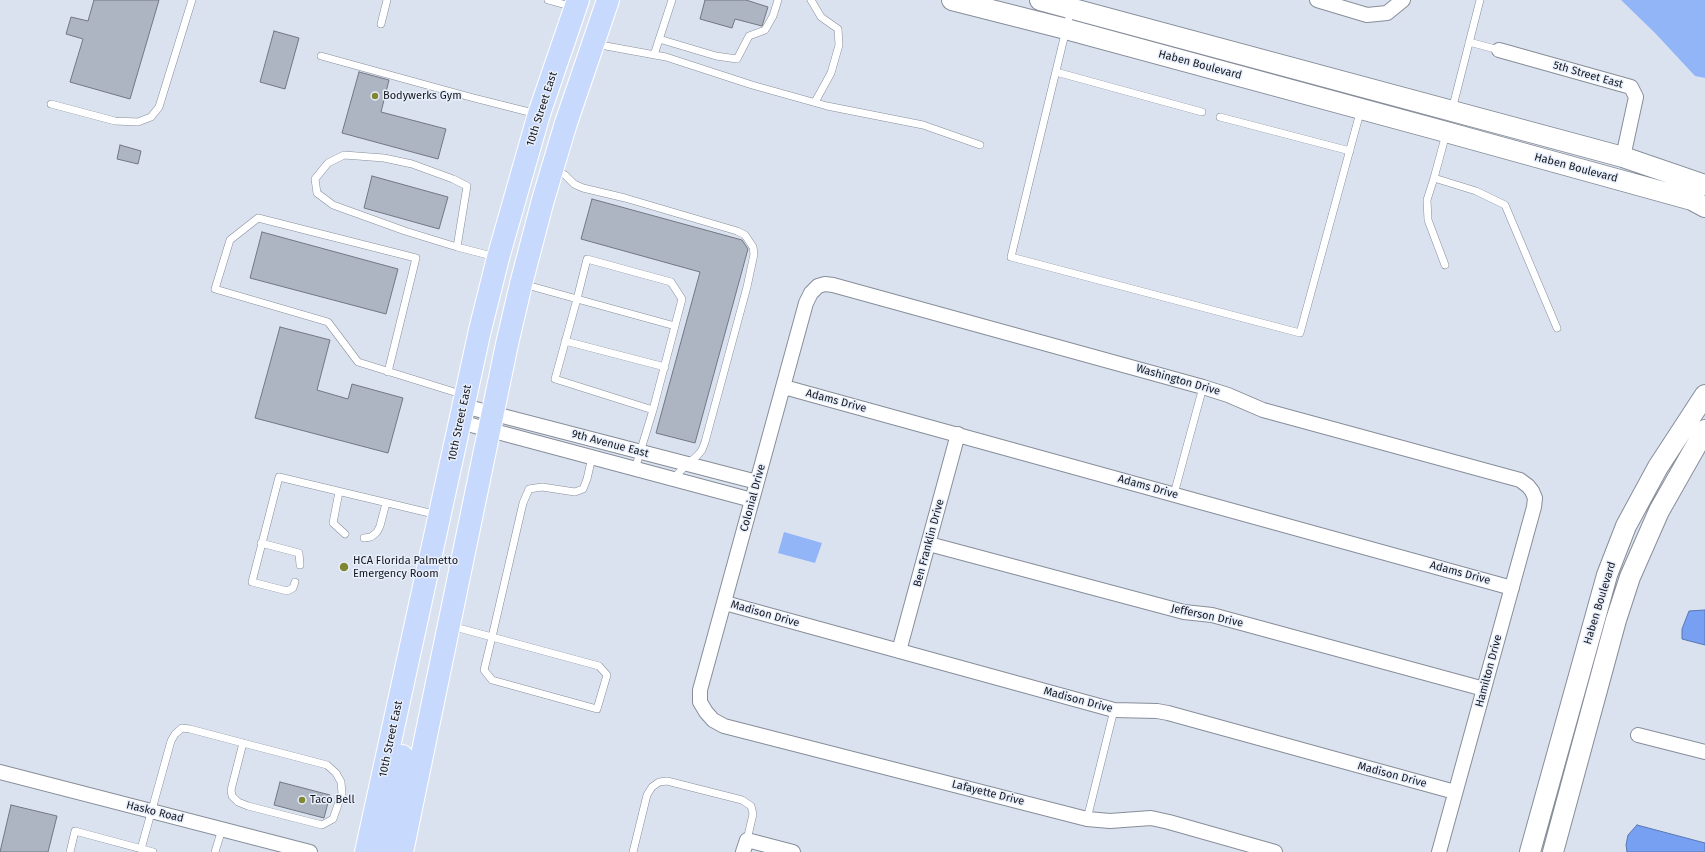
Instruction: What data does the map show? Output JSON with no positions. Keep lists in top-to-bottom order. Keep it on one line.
{"streets":{"main road":["10th Street East"],"street":["Haben Boulevard","5th Street East","Washington Drive","Adams Drive","9th Avenue East","Colonial Drive","Ben Franklin Drive","Madison Drive","Jefferson Drive","Hamilton Drive","Lafayette Drive","Hasko Road"]},"crossings":[["Haben Boulevard","5th Street East"],["10th Street East","9th Avenue East"],["Washington Drive","Colonial Drive"],["Washington Drive","Hamilton Drive"],["Adams Drive","Colonial Drive"],["Adams Drive","Ben Franklin Drive"],["Adams Drive","Hamilton Drive"],["9th Avenue East","Colonial Drive"],["Colonial Drive","Madison Drive"],["Colonial Drive","Lafayette Drive"],["Ben Franklin Drive","Madison Drive"],["Ben Franklin Drive","Jefferson Drive"],["Madison Drive","Hamilton Drive"],["Jefferson Drive","Hamilton Drive"]],"places":["Bodywerks Gym","HCA Florida Palmetto Emergency Room","Taco Bell"]}
